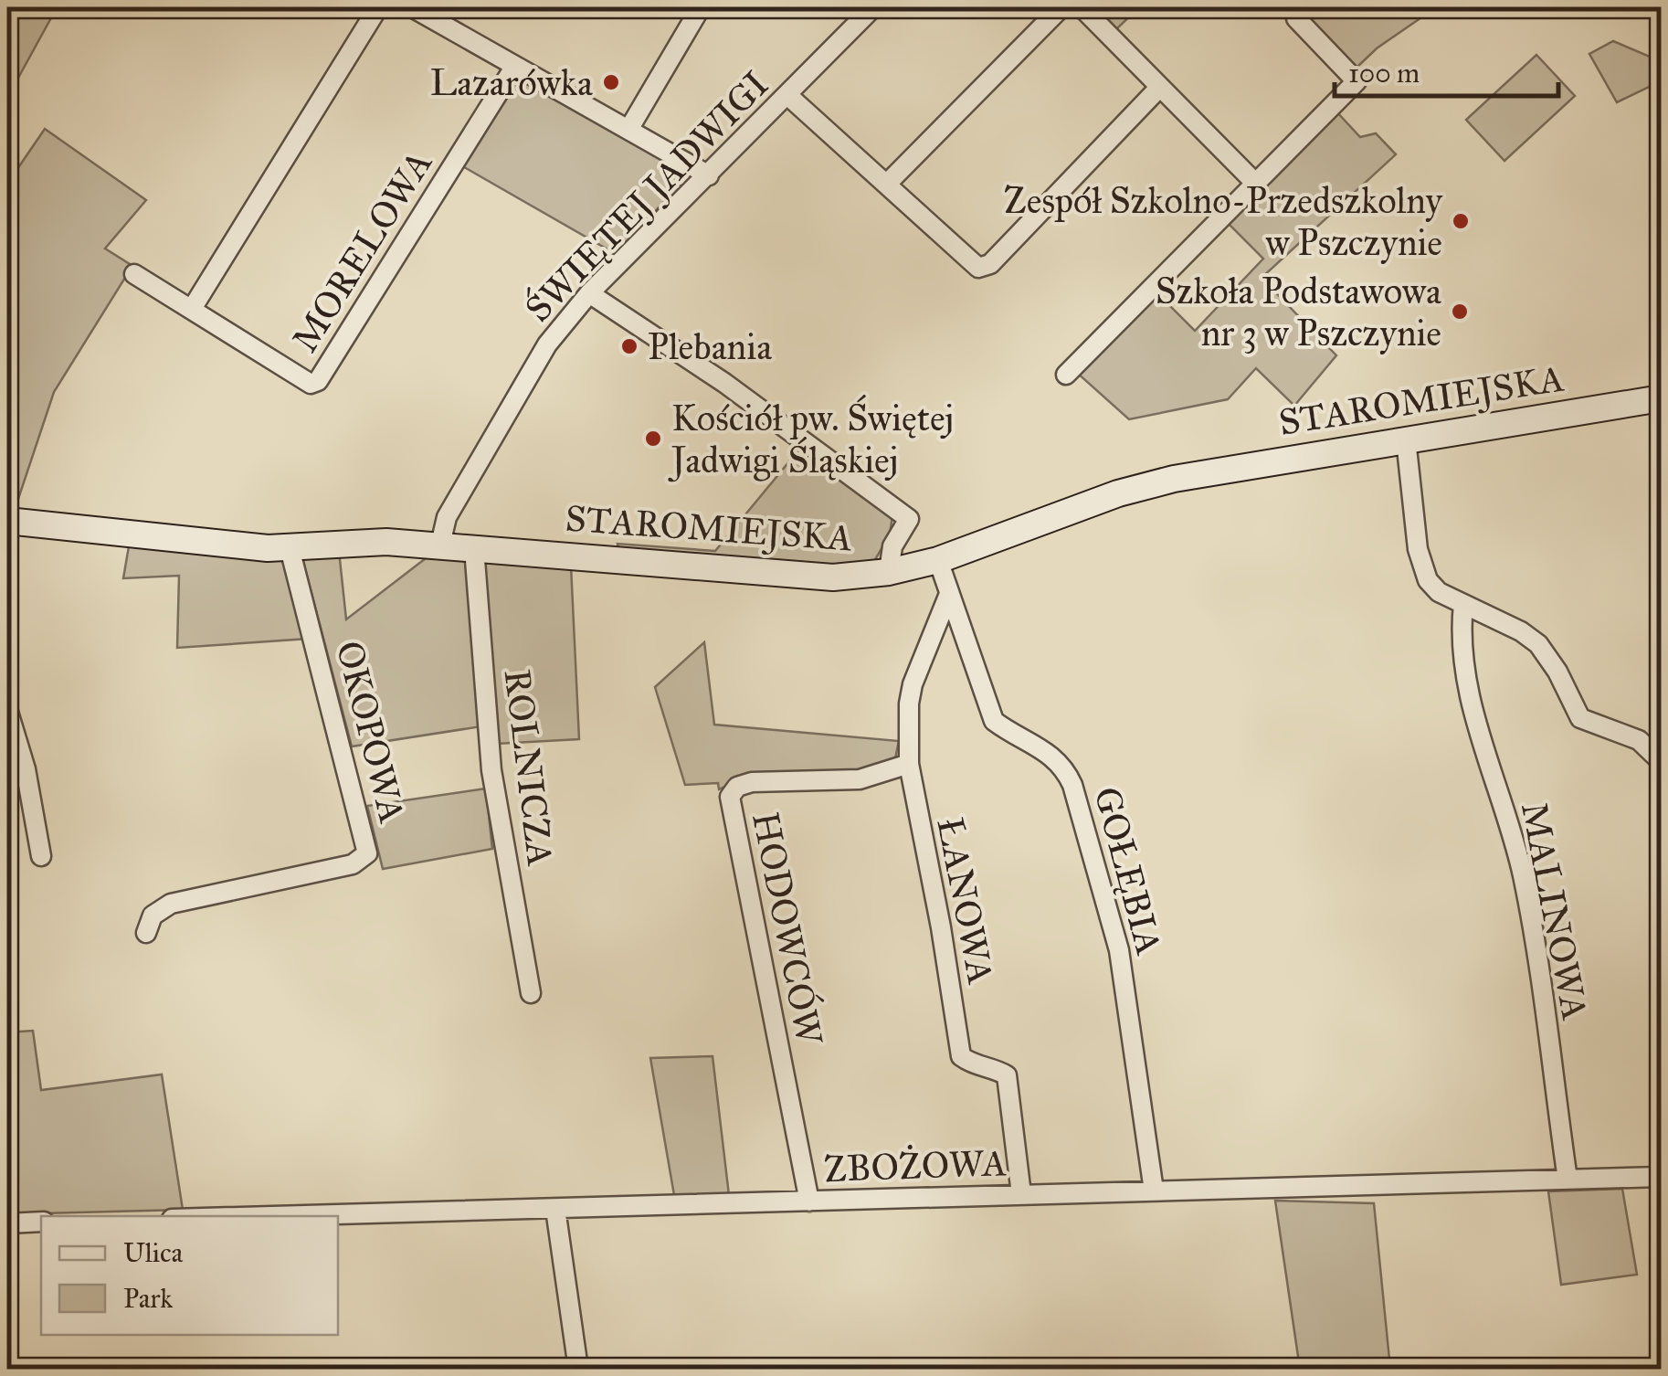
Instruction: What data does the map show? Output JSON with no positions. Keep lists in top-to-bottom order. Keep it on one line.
{"streets":{"street":["ŚWIĘTEJ JADWIGI","MORELOWA","STAROMIEJSKA","OKOPOWA","ROLNICZA","GOŁĘBIA","ŁANOWA","MALINOWA","HODOWCÓW","ZBOŻOWA"]},"crossings":[["ŚWIĘTEJ JADWIGI","STAROMIEJSKA"],["STAROMIEJSKA","OKOPOWA"],["STAROMIEJSKA","ROLNICZA"],["STAROMIEJSKA","GOŁĘBIA"],["GOŁĘBIA","ŁANOWA"],["GOŁĘBIA","ZBOŻOWA"],["ŁANOWA","HODOWCÓW"],["ŁANOWA","ZBOŻOWA"],["MALINOWA","ZBOŻOWA"],["HODOWCÓW","ZBOŻOWA"]],"places":["Lazarówka","Zespół Szkolno-Przedszkolny w Pszczynie","Szkoła Podstawowa nr 3 w Pszczynie","Plebania","Kościół pw. Świętej Jadwigi Śląskiej"],"legend":["Ulica","Park"],"scale_bar":"100 m"}
